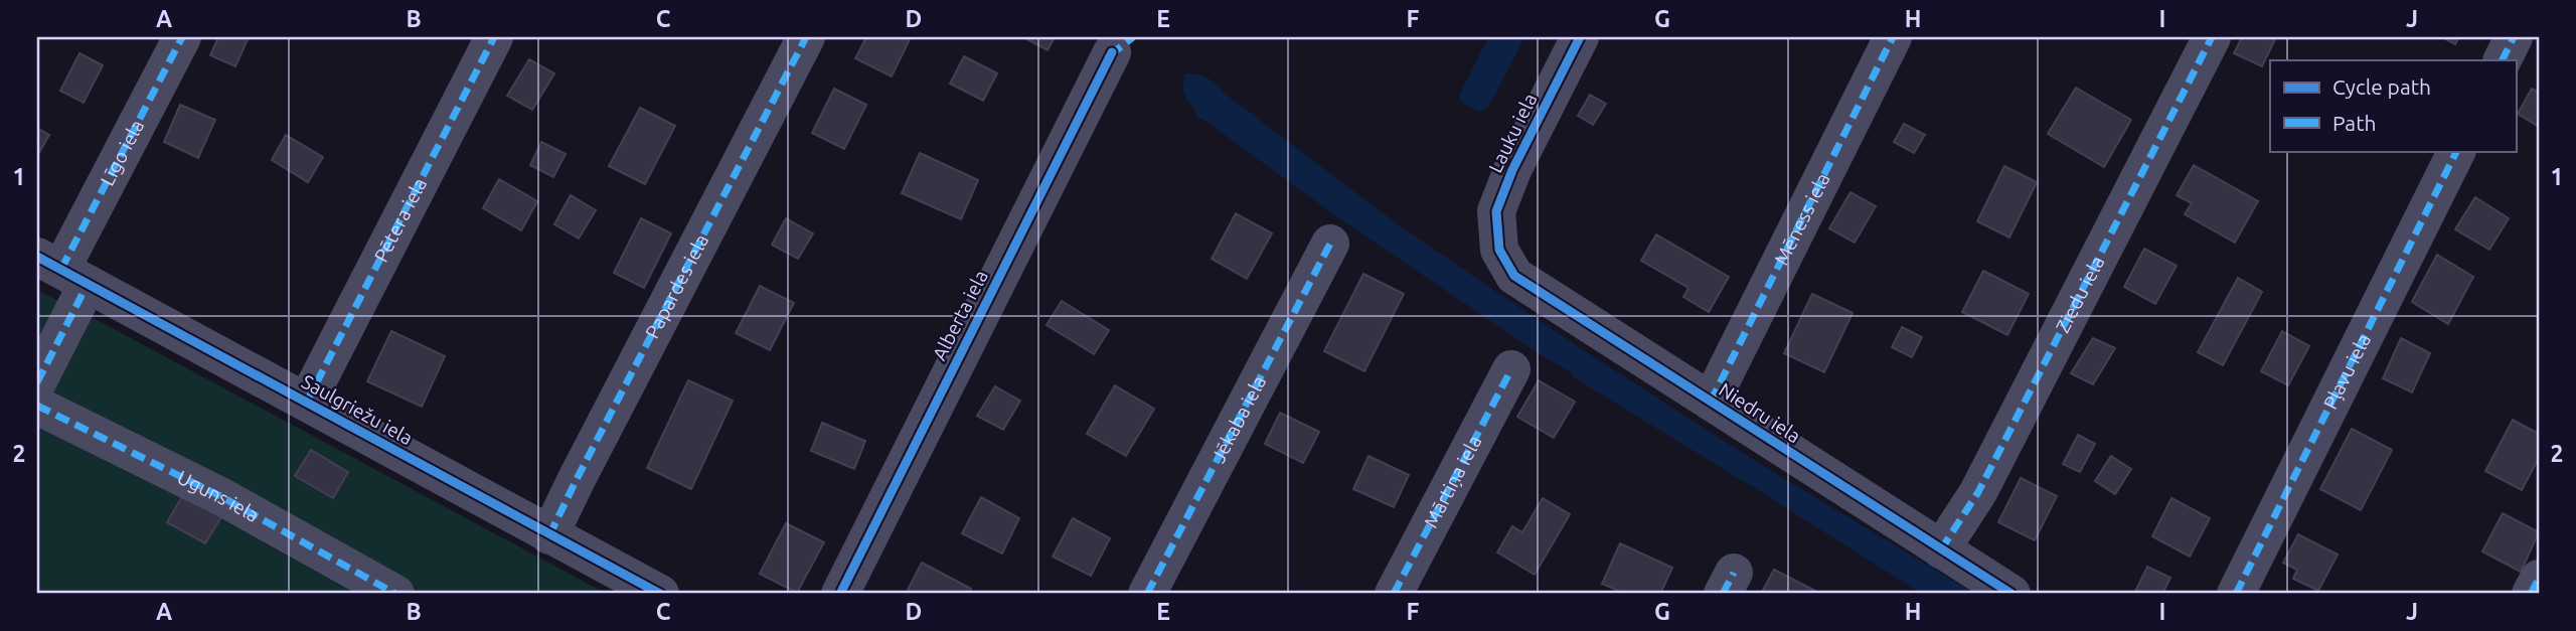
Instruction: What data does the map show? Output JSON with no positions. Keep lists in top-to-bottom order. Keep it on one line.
{"streets":{"street":["Lauku iela","Līgo iela","Pētera iela","Mēness iela","Papardes iela","Ziedu iela","Alberta iela","Pļavu iela","Saulgriežu iela","Niedru iela","Jēkaba iela","Mārtiņa iela","Uguns iela"]},"crossings":[["Lauku iela","Niedru iela"],["Līgo iela","Saulgriežu iela"],["Pētera iela","Saulgriežu iela"],["Mēness iela","Niedru iela"],["Papardes iela","Saulgriežu iela"],["Ziedu iela","Niedru iela"]],"legend":["Cycle path","Path"],"grid":{"columns":["A","B","C","D","E","F","G","H","I","J"],"rows":["1","2"]}}
